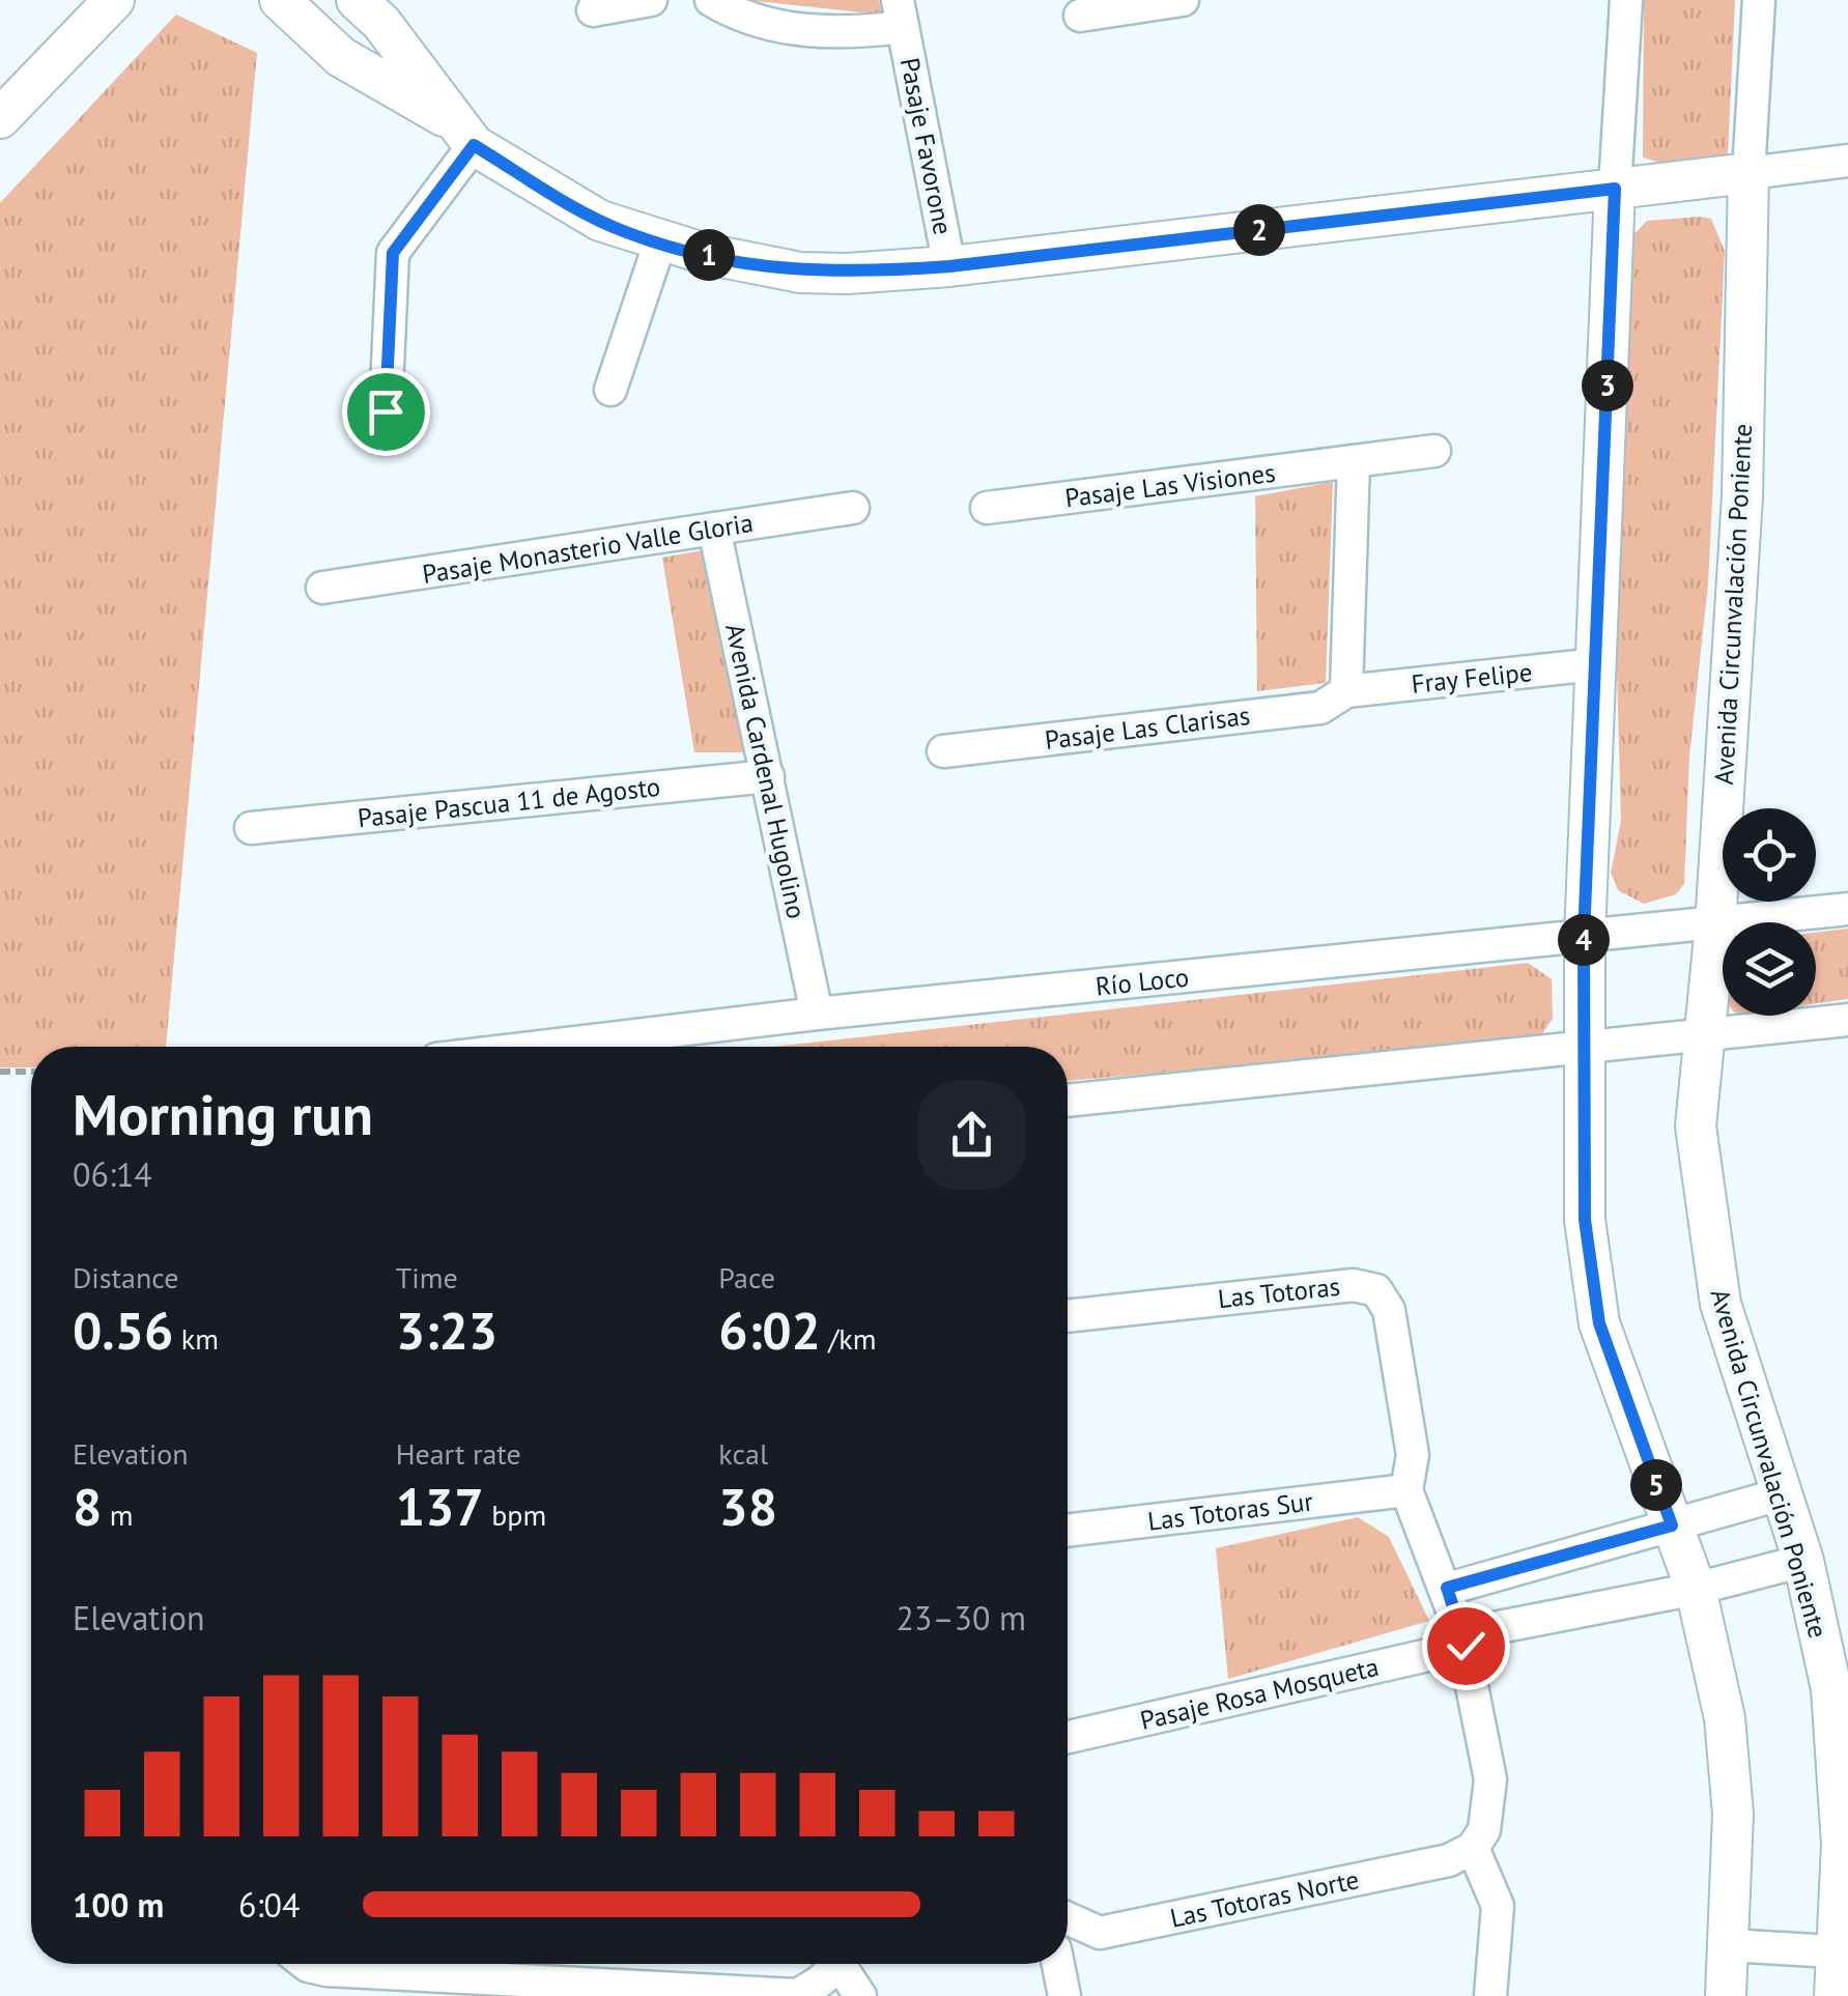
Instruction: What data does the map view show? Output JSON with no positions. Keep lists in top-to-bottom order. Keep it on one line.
{"streets":{"street":["Pasaje Favorone","Pasaje Las Visiones","Pasaje Monasterio Valle Gloria","Avenida Circunvalación Poniente","Fray Felipe","Pasaje Las Clarisas","Avenida Cardenal Hugolino","Pasaje Pascua 11 de Agosto","Río Loco","Las Totoras","Las Totoras Sur","Pasaje Rosa Mosqueta","Las Totoras Norte"]},"crossings":[["Pasaje Monasterio Valle Gloria","Avenida Cardenal Hugolino"],["Avenida Circunvalación Poniente","Río Loco"],["Fray Felipe","Pasaje Las Clarisas"],["Avenida Cardenal Hugolino","Pasaje Pascua 11 de Agosto"],["Avenida Cardenal Hugolino","Río Loco"],["Las Totoras","Las Totoras Sur"],["Las Totoras","Pasaje Rosa Mosqueta"],["Las Totoras","Las Totoras Norte"]],"page":{"pins":["2","1","3","4","5"],"heading":["Morning run","06:14"],"stats":[["Distance","0.56 km"],["Time","3:23"],["Pace","6:02 /km"],["Elevation","8 m"],["Heart rate","137 bpm"],["kcal","38"]],"chart":["Elevation","23–30 m"],"list":[{"name":"100 m","note":"6:04"}]}}
